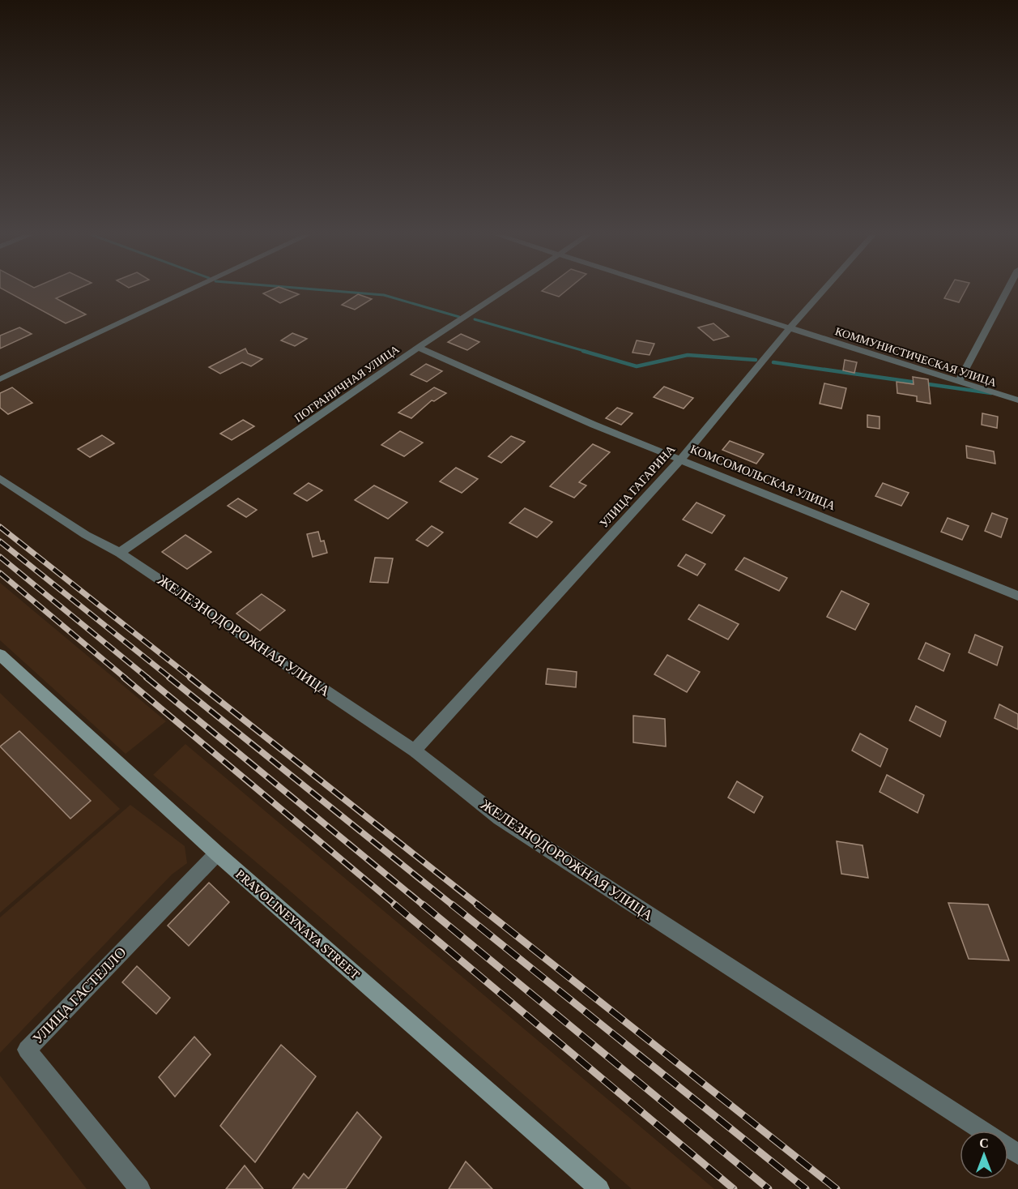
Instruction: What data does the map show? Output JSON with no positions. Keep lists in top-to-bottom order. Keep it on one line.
{"streets":{"main road":["PRAVOLINEYNAYA STREET"],"street":["КОММУНИСТИЧЕСКАЯ УЛИЦА","ПОГРАНИЧНАЯ УЛИЦА","КОМСОМОЛЬСКАЯ УЛИЦА","УЛИЦА ГАГАРИНА","ЖЕЛЕЗНОДОРОЖНАЯ УЛИЦА","УЛИЦА ГАСТЕЛЛО"]},"crossings":[["КОММУНИСТИЧЕСКАЯ УЛИЦА","УЛИЦА ГАГАРИНА"],["ПОГРАНИЧНАЯ УЛИЦА","КОМСОМОЛЬСКАЯ УЛИЦА"],["ПОГРАНИЧНАЯ УЛИЦА","ЖЕЛЕЗНОДОРОЖНАЯ УЛИЦА"],["КОМСОМОЛЬСКАЯ УЛИЦА","УЛИЦА ГАГАРИНА"],["УЛИЦА ГАГАРИНА","ЖЕЛЕЗНОДОРОЖНАЯ УЛИЦА"],["PRAVOLINEYNAYA STREET","УЛИЦА ГАСТЕЛЛО"]],"north":"top"}
